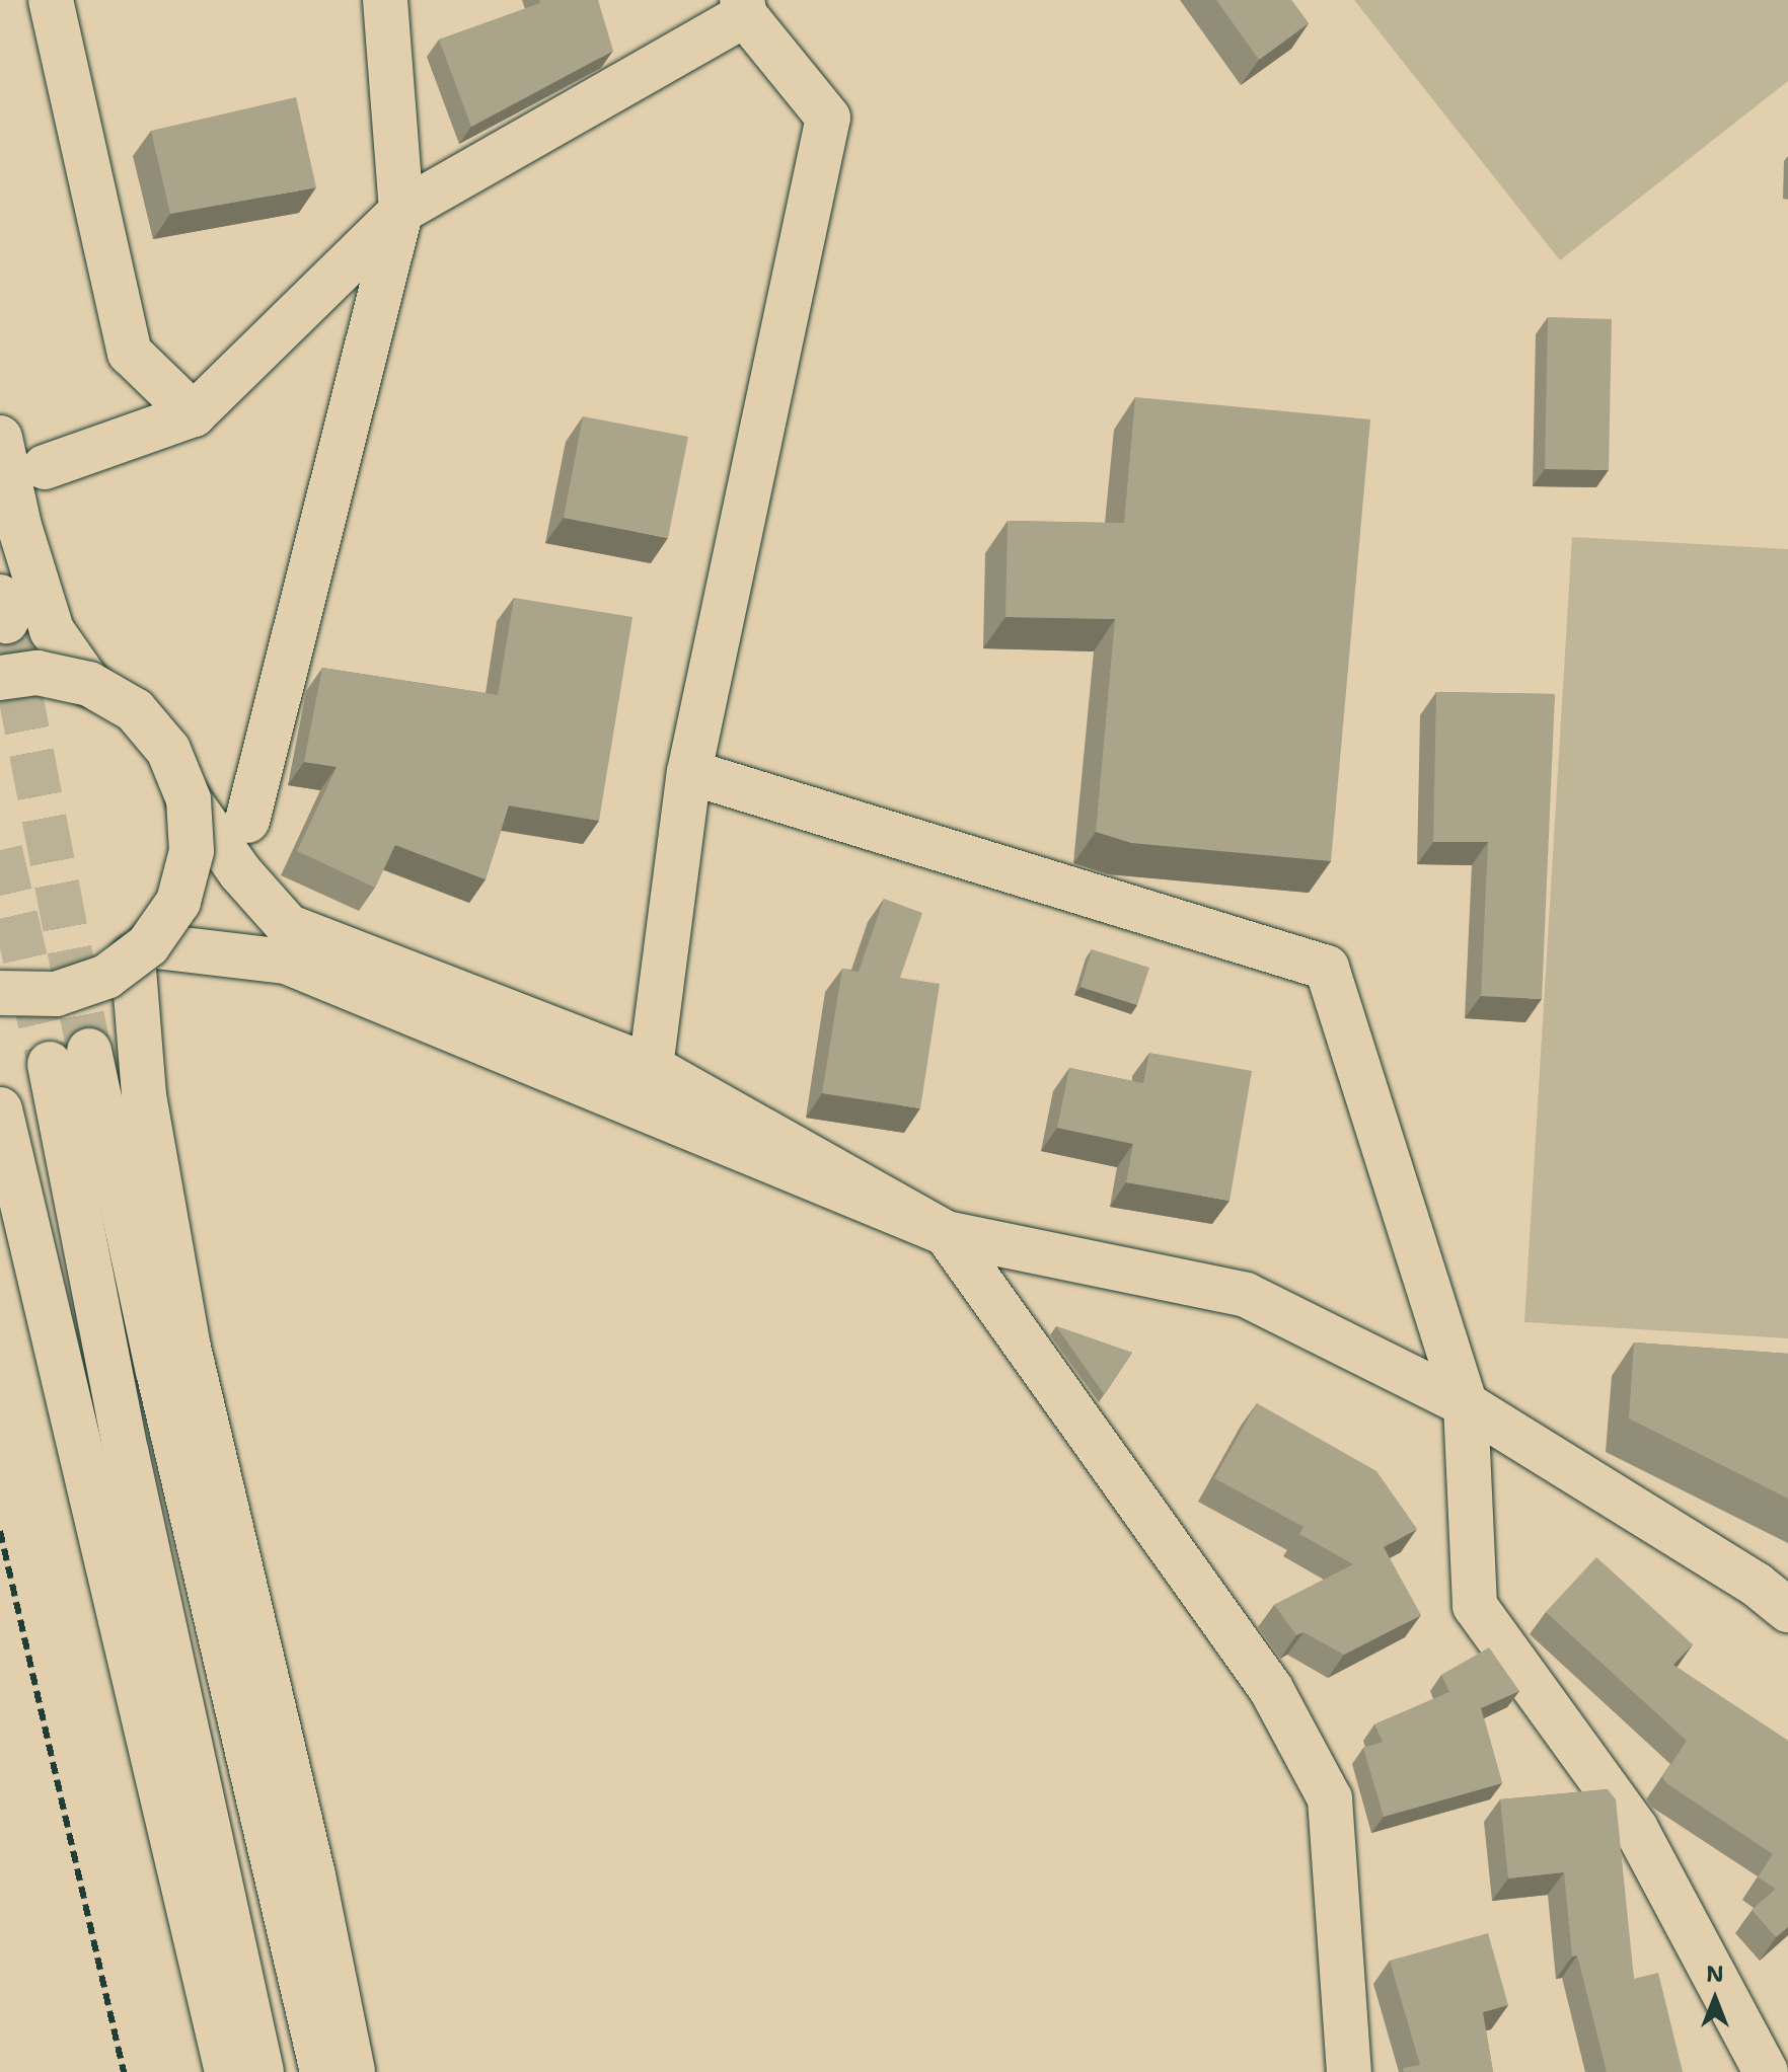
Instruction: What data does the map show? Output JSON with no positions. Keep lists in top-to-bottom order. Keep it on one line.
{"north":"top"}
